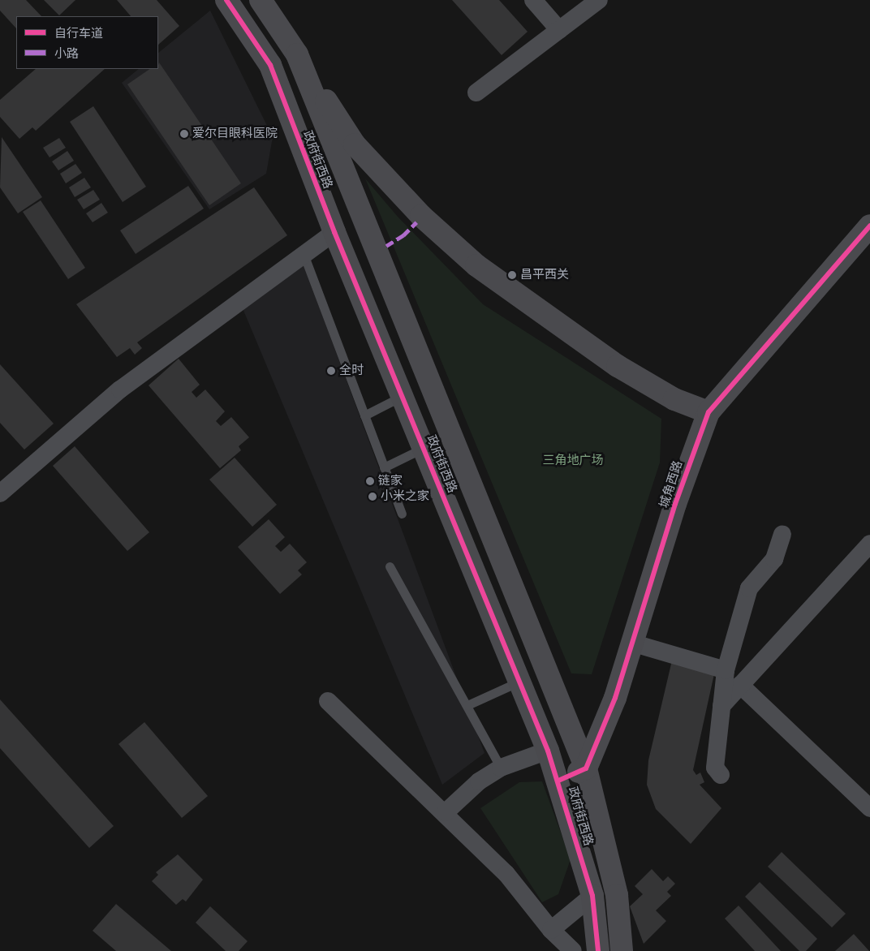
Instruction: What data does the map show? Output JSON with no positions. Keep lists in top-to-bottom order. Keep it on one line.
{"streets":{"main road":["政府街西路","城角西路"]},"crossings":[["政府街西路","城角西路"]],"parks":["三角地广场"],"places":["爱尔目眼科医院","昌平西关","全时","链家","小米之家"],"legend":["自行车道","小路"]}
